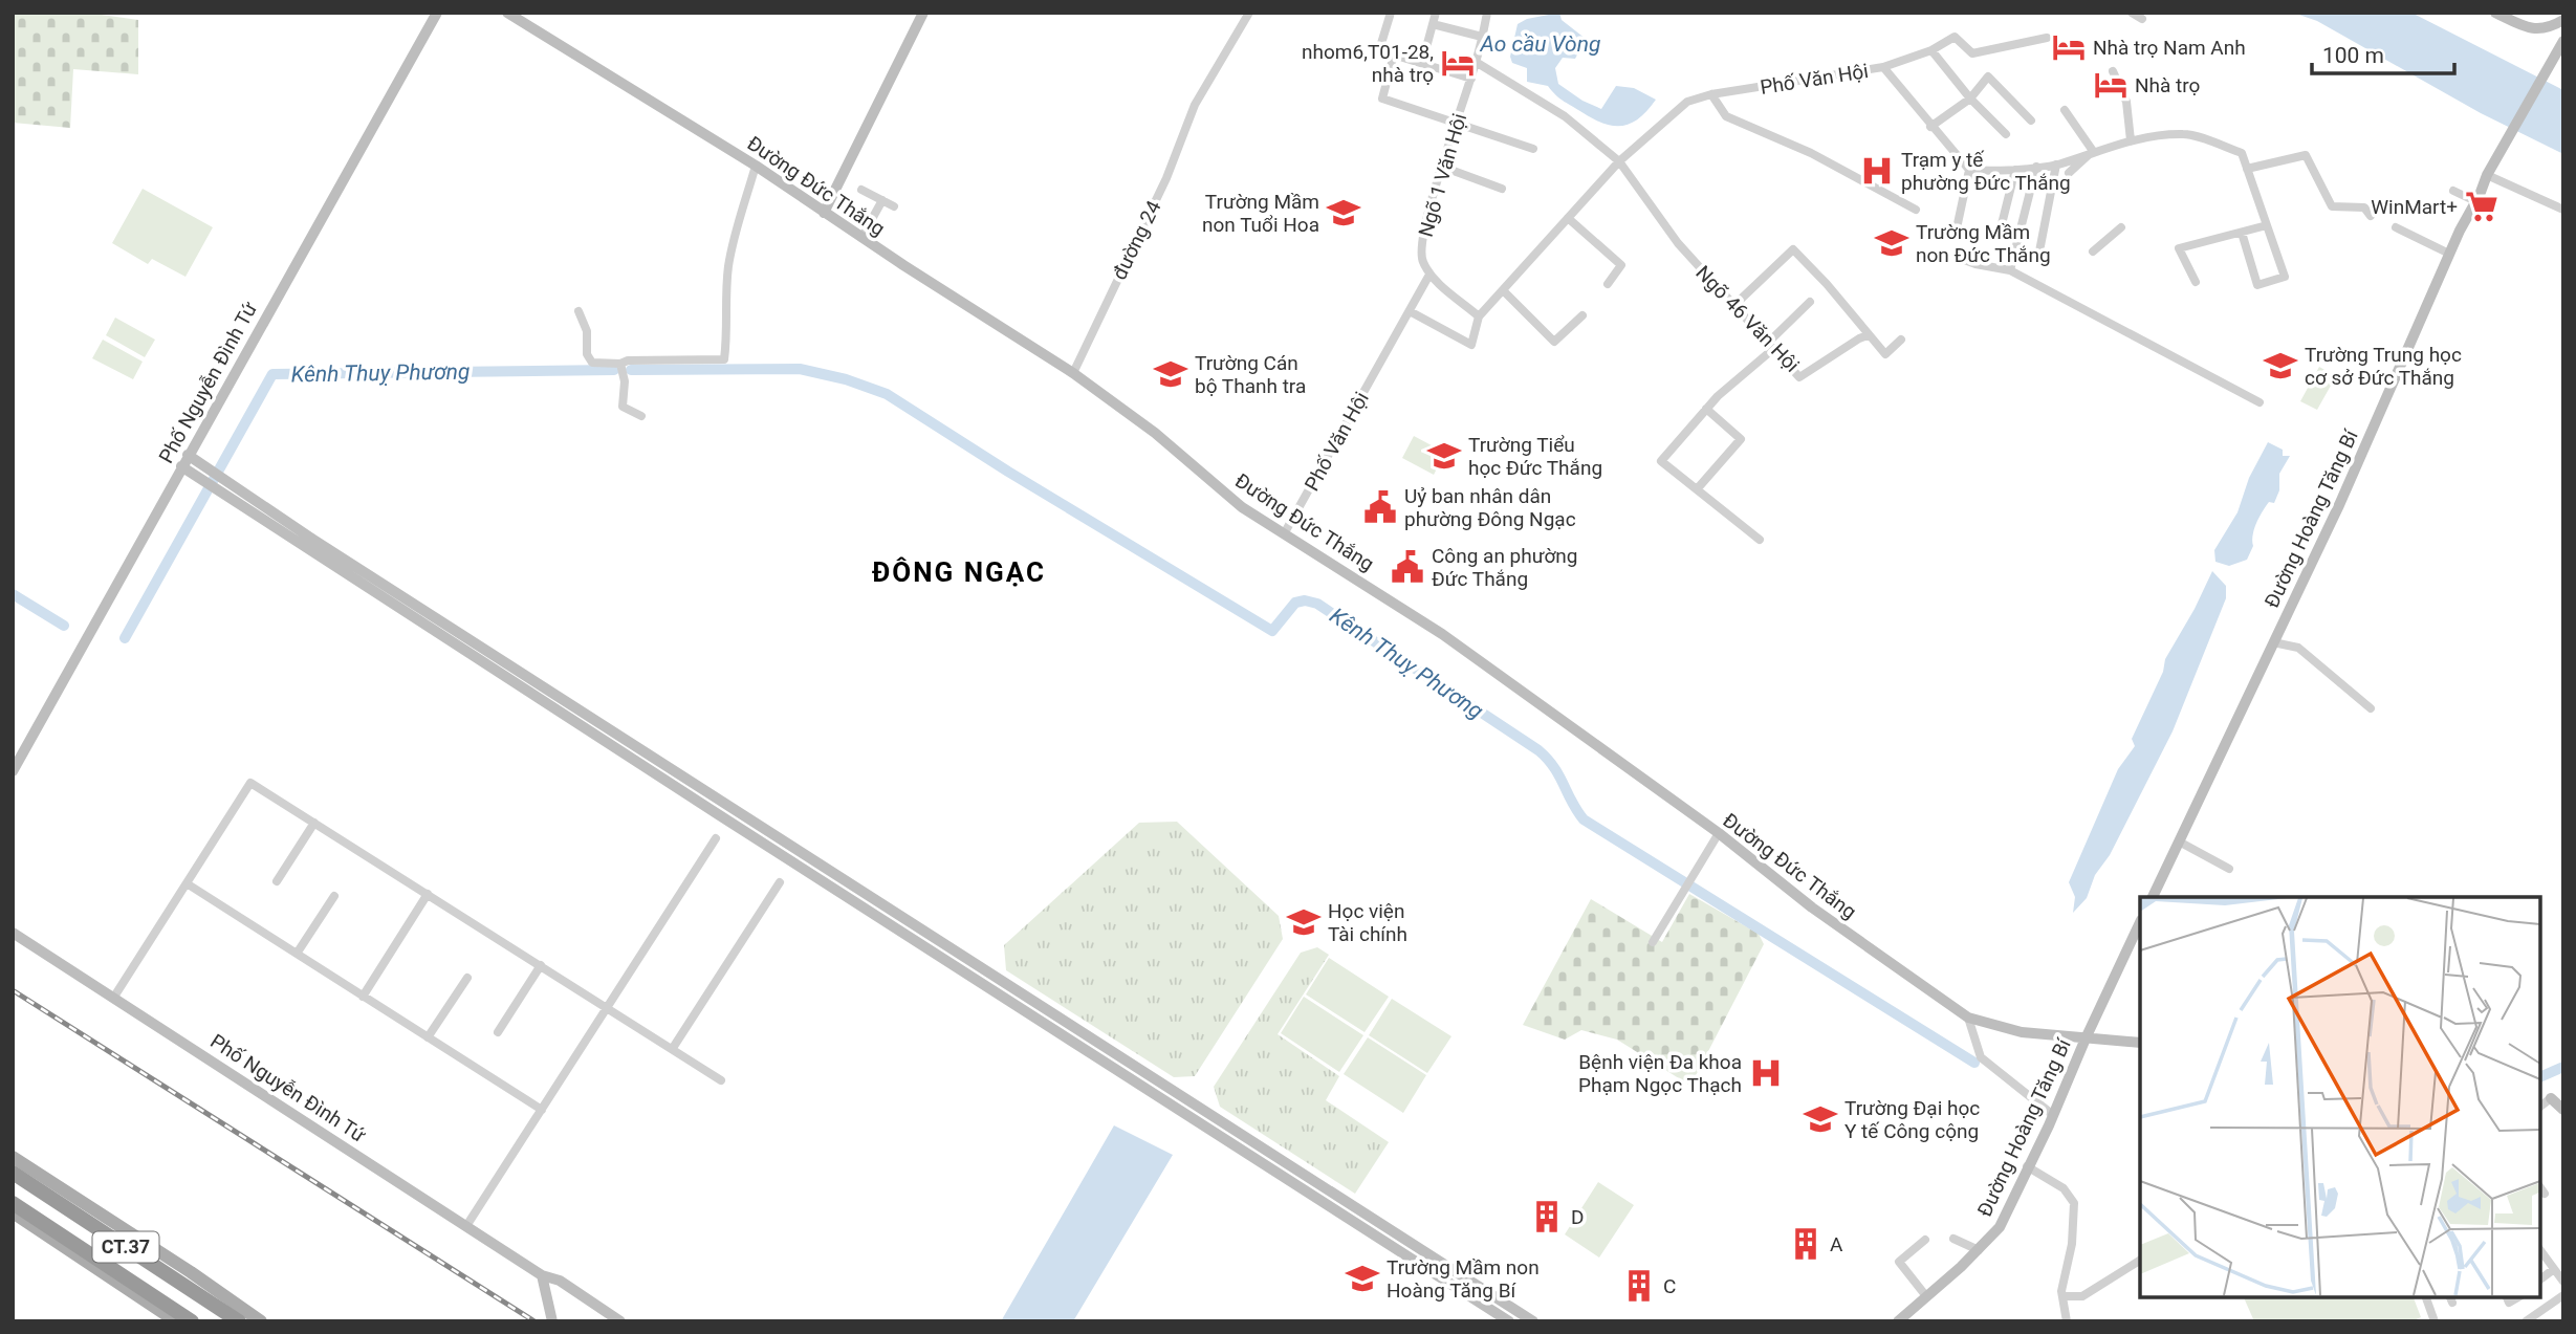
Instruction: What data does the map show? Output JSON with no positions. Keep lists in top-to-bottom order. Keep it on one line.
{"streets":{"highway":["CT.37"],"street":["Phố Văn Hội","Ngõ 1 Văn Hội","Đường Đức Thắng","đường 24","Ngõ 46 Văn Hội","Phố Nguyễn Đình Tứ","Đường Hoàng Tăng Bí"]},"crossings":[["Phố Văn Hội","Ngõ 1 Văn Hội"],["Phố Văn Hội","Đường Đức Thắng"],["Phố Văn Hội","Ngõ 46 Văn Hội"],["Ngõ 1 Văn Hội","Ngõ 46 Văn Hội"],["Đường Đức Thắng","đường 24"],["Đường Đức Thắng","Đường Hoàng Tăng Bí"]],"districts":["ĐÔNG NGẠC"],"water":["Ao cầu Vòng","Kênh Thuỵ Phương"],"places":{"hotel":["Nhà trọ Nam Anh","nhom6,T01-28, nhà trọ","Nhà trọ"],"hospital":["Trạm y tế phường Đức Thắng","Bệnh viện Đa khoa Phạm Ngọc Thạch"],"supermarket":["WinMart+"],"school or university":["Trường Mầm non Tuổi Hoa","Trường Mầm non Đức Thắng","Trường Trung học cơ sở Đức Thắng","Trường Cán bộ Thanh tra","Trường Tiểu học Đức Thắng","Học viện Tài chính","Trường Đại học Y tế Công cộng","Trường Mầm non Hoàng Tăng Bí"],"public building":["Uỷ ban nhân dân phường Đông Ngạc","Công an phường Đức Thắng"],"building":["D","A","C"]},"scale_bar":"100 m"}
